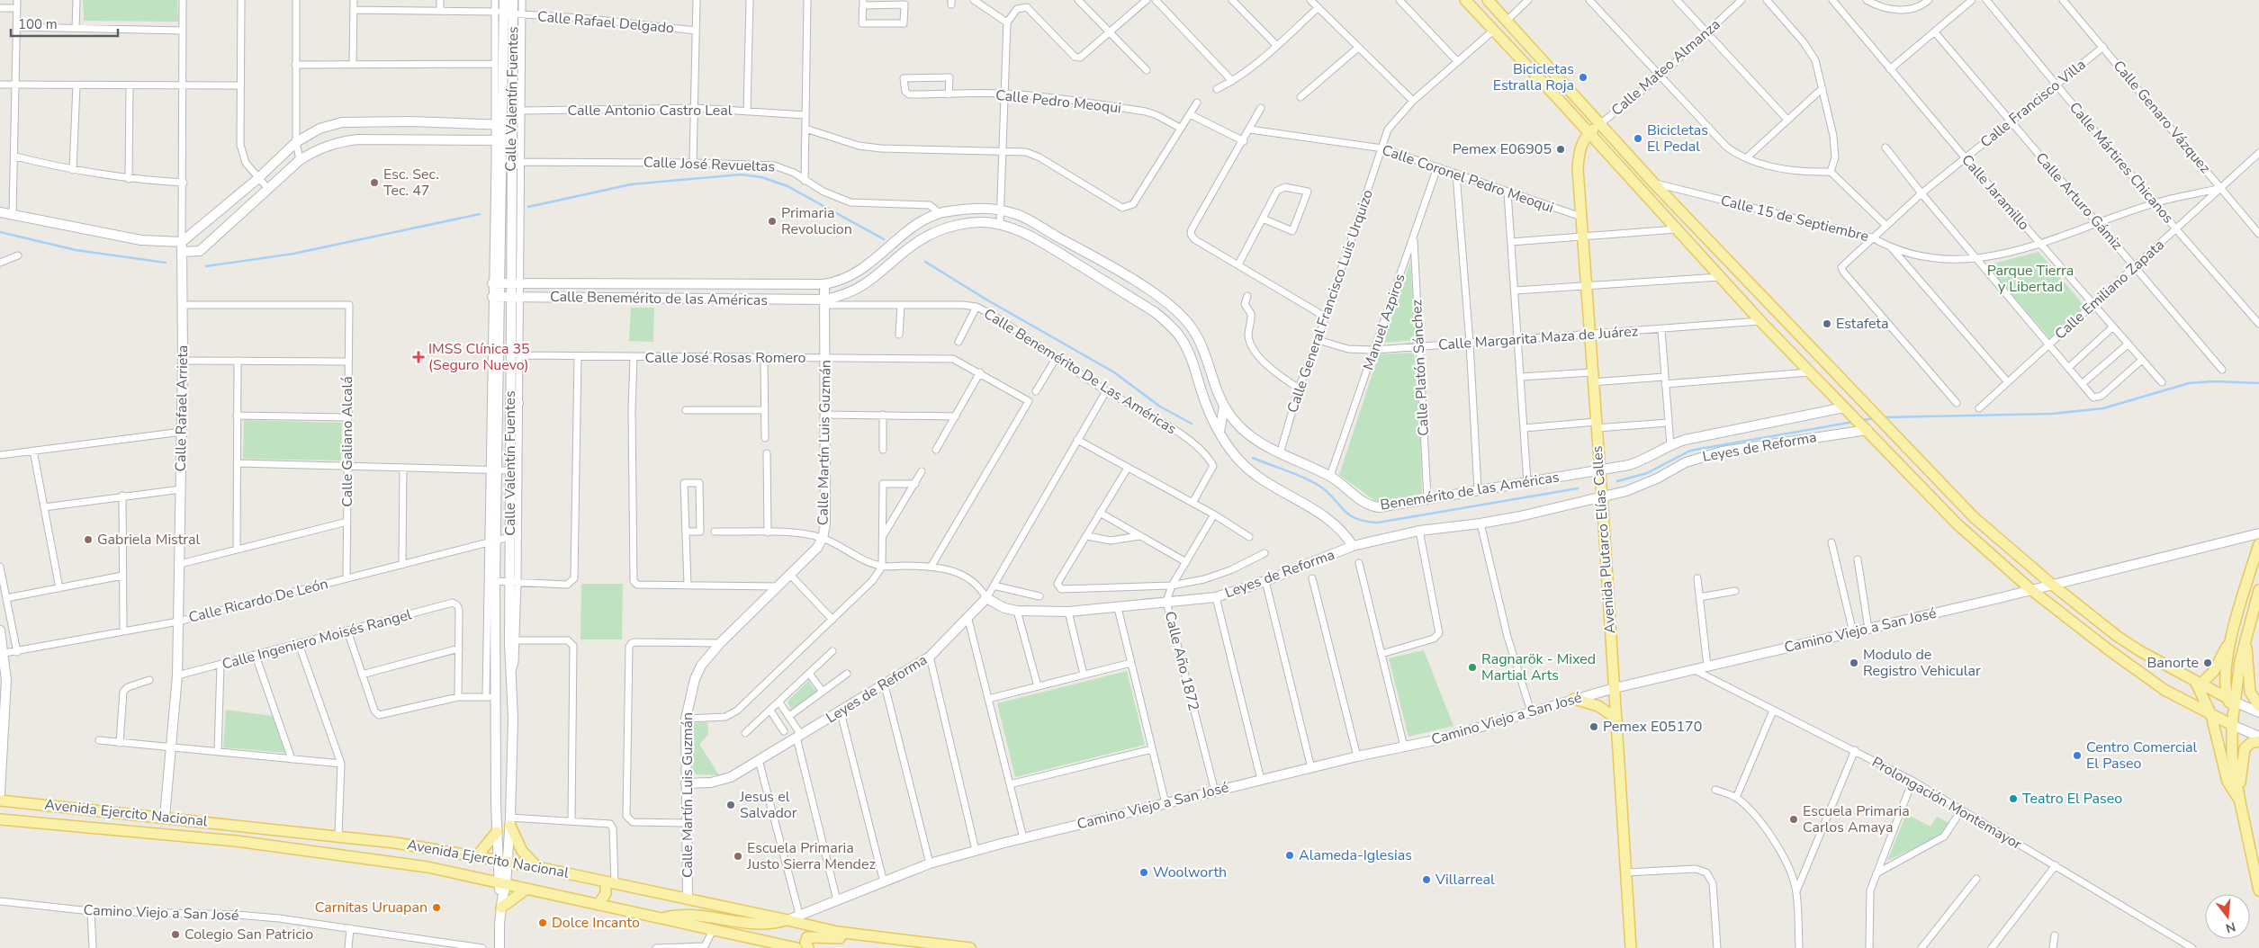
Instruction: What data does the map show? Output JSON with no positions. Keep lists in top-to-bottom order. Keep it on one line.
{"streets":{"main road":["Calle Mateo Almanza","Avenida Plutarco Elías Calles","Avenida Ejercito Nacional"],"street":["Calle Rafael Delgado","Calle Valentín Fuentes","Calle Pedro Meoqui","Calle Francisco Villa","Calle Antonio Castro Leal","Calle Genaro Vázquez","Calle Mártires Chicanos","Calle José Revueltas","Calle Coronel Pedro Meoqui","Calle Jaramillo","Calle Arturo Gámiz","Calle 15 de Septiembre","Calle Emiliano Zapata","Calle Benemérito de las Américas","Calle General Francisco Luis Urquizo","Manuel Azpiros","Calle Margarita Maza de Juárez","Calle José Rosas Romero","Calle Platón Sánchez","Calle Benemérito De Las Américas","Calle Rafael Arrieta","Calle Galiano Alcalá","Calle Martín Luis Guzmán","Leyes de Reforma","Benemérito de las Américas","Calle Ricardo De León","Camino Viejo a San José","Calle Ingeniero Moisés Rangel","Calle Año 1872","Prolongación Montemayor"]},"crossings":[["Calle Rafael Delgado","Calle Valentín Fuentes"],["Calle Mateo Almanza","Avenida Plutarco Elías Calles"],["Calle Valentín Fuentes","Calle José Revueltas"],["Calle Valentín Fuentes","Calle Benemérito de las Américas"],["Calle Valentín Fuentes","Calle Ricardo De León"],["Calle Valentín Fuentes","Avenida Ejercito Nacional"],["Calle Francisco Villa","Calle Genaro Vázquez"],["Calle Francisco Villa","Calle Mártires Chicanos"],["Calle Francisco Villa","Calle Jaramillo"],["Calle Francisco Villa","Calle Arturo Gámiz"],["Calle Francisco Villa","Calle 15 de Septiembre"],["Calle Genaro Vázquez","Calle 15 de Septiembre"],["Calle Genaro Vázquez","Calle Emiliano Zapata"],["Calle Mártires Chicanos","Calle 15 de Septiembre"],["Calle Mártires Chicanos","Calle Emiliano Zapata"],["Calle José Revueltas","Benemérito de las Américas"],["Calle Coronel Pedro Meoqui","Calle General Francisco Luis Urquizo"],["Calle Coronel Pedro Meoqui","Manuel Azpiros"],["Calle Coronel Pedro Meoqui","Avenida Plutarco Elías Calles"],["Calle Jaramillo","Calle 15 de Septiembre"],["Calle Jaramillo","Calle Emiliano Zapata"],["Calle Arturo Gámiz","Calle 15 de Septiembre"],["Calle Arturo Gámiz","Calle Emiliano Zapata"],["Calle 15 de Septiembre","Calle Emiliano Zapata"],["Calle Benemérito de las Américas","Calle Benemérito De Las Américas"],["Calle Benemérito de las Américas","Calle Martín Luis Guzmán"],["Calle Benemérito de las Américas","Benemérito de las Américas"],["Calle General Francisco Luis Urquizo","Calle Margarita Maza de Juárez"],["Calle General Francisco Luis Urquizo","Benemérito de las Américas"],["Manuel Azpiros","Calle Margarita Maza de Juárez"],["Manuel Azpiros","Calle Platón Sánchez"],["Manuel Azpiros","Benemérito de las Américas"],["Calle Margarita Maza de Juárez","Calle Platón Sánchez"],["Calle Margarita Maza de Juárez","Avenida Plutarco Elías Calles"],["Calle José Rosas Romero","Calle Martín Luis Guzmán"],["Calle Platón Sánchez","Benemérito de las Américas"],["Calle Benemérito De Las Américas","Calle Martín Luis Guzmán"],["Calle Rafael Arrieta","Calle Galiano Alcalá"],["Calle Rafael Arrieta","Calle Ricardo De León"],["Calle Rafael Arrieta","Calle Ingeniero Moisés Rangel"],["Calle Rafael Arrieta","Avenida Ejercito Nacional"],["Calle Galiano Alcalá","Calle Ricardo De León"],["Calle Martín Luis Guzmán","Leyes de Reforma"],["Calle Martín Luis Guzmán","Benemérito de las Américas"],["Calle Martín Luis Guzmán","Avenida Ejercito Nacional"],["Leyes de Reforma","Avenida Plutarco Elías Calles"],["Leyes de Reforma","Calle Año 1872"],["Benemérito de las Américas","Avenida Plutarco Elías Calles"],["Avenida Plutarco Elías Calles","Camino Viejo a San José"],["Camino Viejo a San José","Calle Año 1872"],["Camino Viejo a San José","Prolongación Montemayor"],["Camino Viejo a San José","Avenida Ejercito Nacional"]],"parks":["Parque Tierra y Libertad"],"places":{"other":["Bicicletas Estralla Roja","Bicicletas El Pedal","Pemex E06905","Esc. Sec. Tec. 47","Primaria Revolucion","Estafeta","Gabriela Mistral","Modulo de Registro Vehicular","Banorte","Ragnarök - Mixed Martial Arts","Pemex E05170","Centro Comercial El Paseo","Teatro El Paseo","Jesus el Salvador","Escuela Primaria Carlos Amaya","Alameda-Iglesias","Escuela Primaria Justo Sierra Mendez","Woolworth","Villarreal","Carnitas Uruapan","Dolce Incanto","Colegio San Patricio"],"health":["IMSS Clínica 35 (Seguro Nuevo)"]},"scale_bar":"100 m","north":"bottom"}
